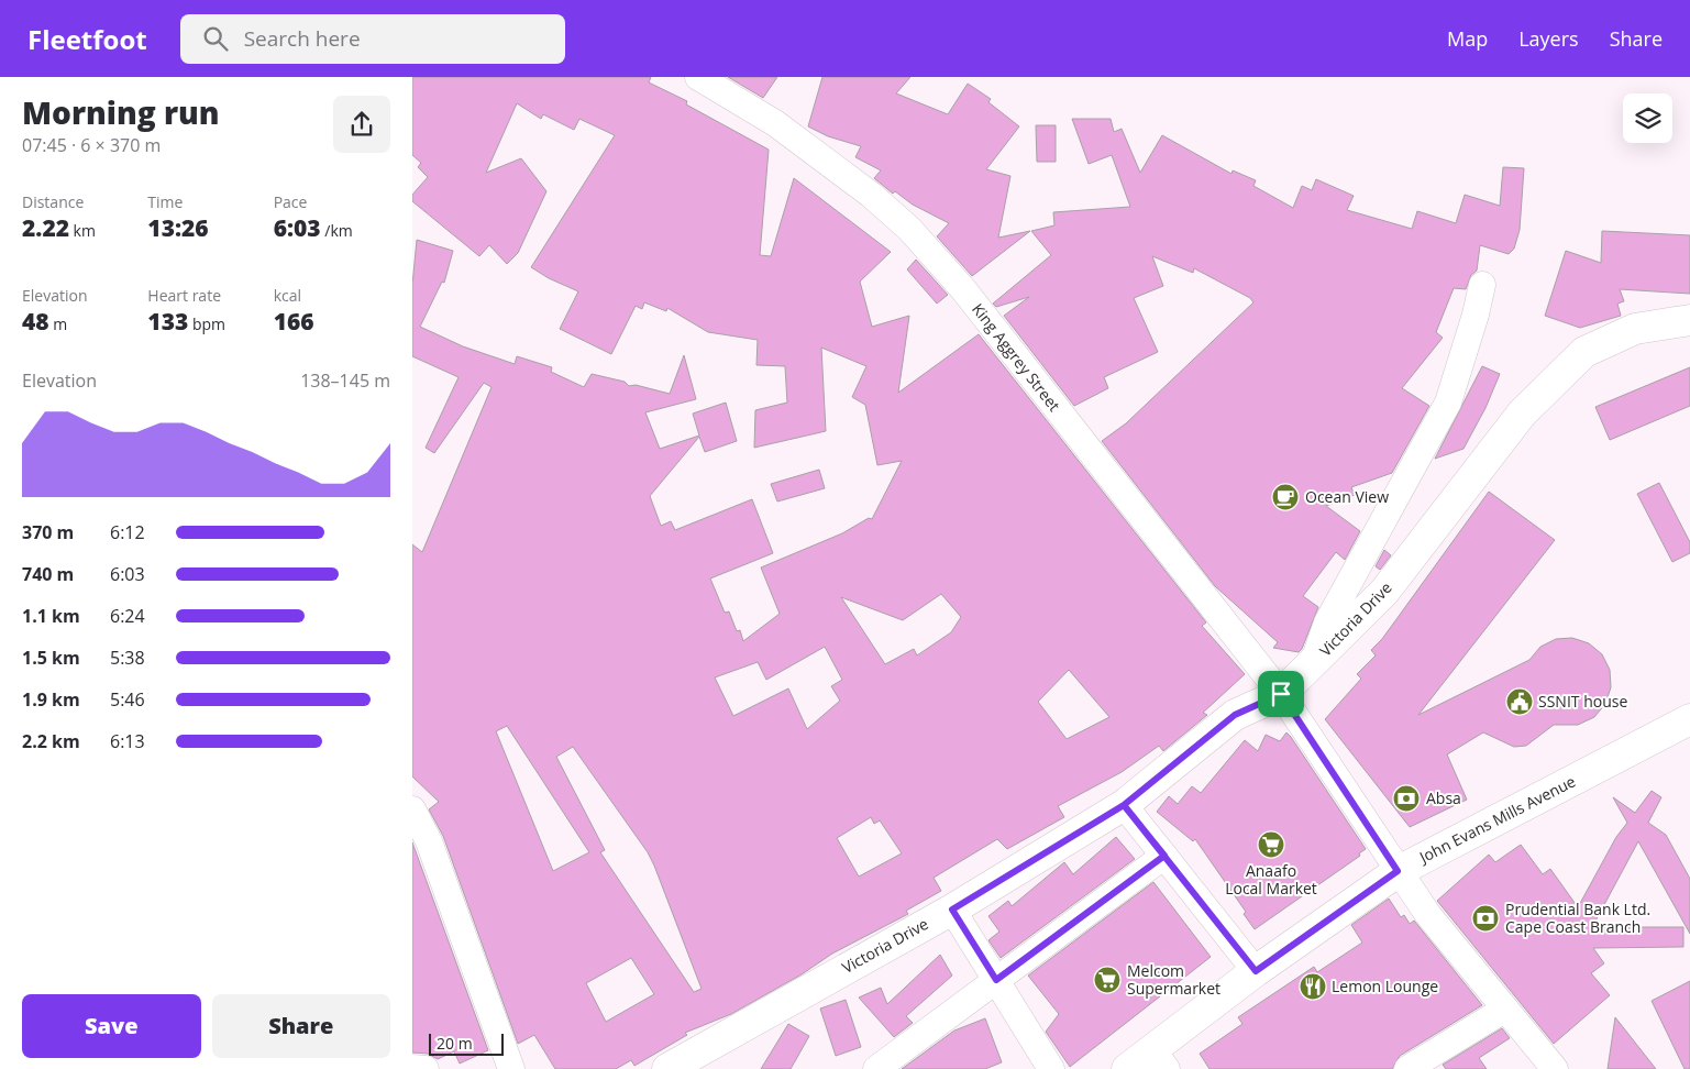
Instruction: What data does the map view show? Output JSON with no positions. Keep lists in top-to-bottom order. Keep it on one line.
{"streets":{"street":["King Aggrey Street","Victoria Drive","John Evans Mills Avenue"]},"crossings":[["King Aggrey Street","Victoria Drive"],["King Aggrey Street","John Evans Mills Avenue"]],"places":{"cafe":["Ocean View"],"public building":["SSNIT house"],"bank":["Absa","Prudential Bank Ltd. Cape Coast Branch"],"supermarket":["Anaafo Local Market","Melcom Supermarket"],"restaurant":["Lemon Lounge"]},"scale_bar":"20 m","page":{"header":"Fleetfoot","search":"Search here","nav":["Map","Layers","Share"],"heading":["Morning run","07:45 · 6 × 370 m"],"stats":[["Distance","2.22 km"],["Time","13:26"],["Pace","6:03 /km"],["Elevation","48 m"],["Heart rate","133 bpm"],["kcal","166"]],"chart":["Elevation","138–145 m"],"list":[{"name":"370 m","note":"6:12"},{"name":"740 m","note":"6:03"},{"name":"1.1 km","note":"6:24"},{"name":"1.5 km","note":"5:38"},{"name":"1.9 km","note":"5:46"},{"name":"2.2 km","note":"6:13"}],"buttons":["Save","Share"],"scale":"20 m"}}
